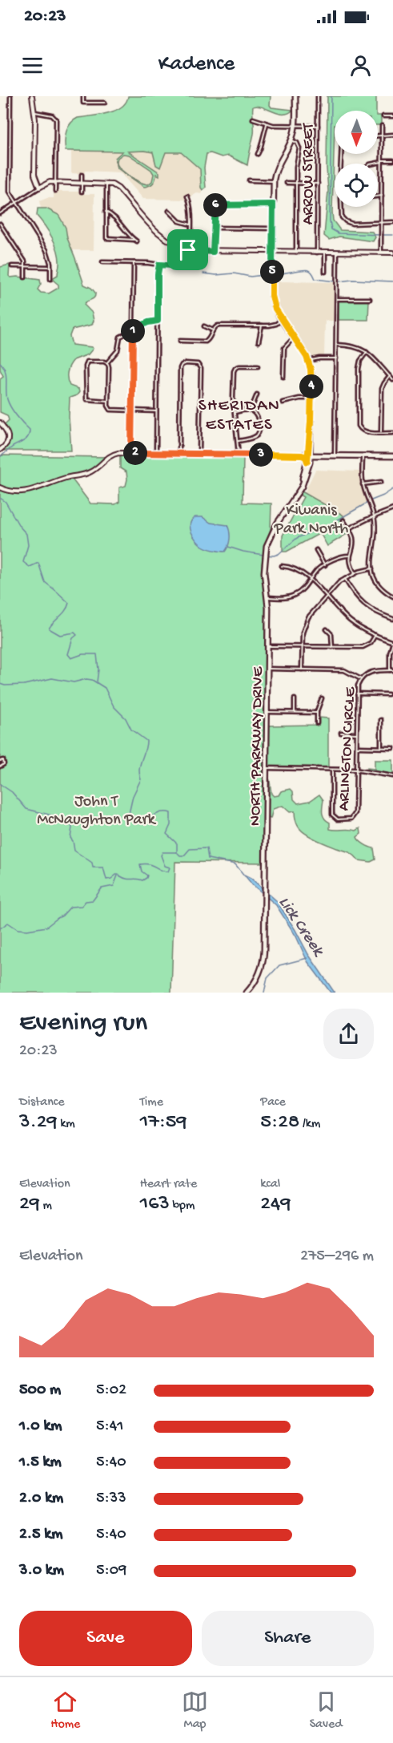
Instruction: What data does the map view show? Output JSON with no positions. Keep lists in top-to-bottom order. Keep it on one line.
{"streets":{"main road":["NORTH PARKWAY DRIVE"],"street":["ARROW STREET","ARLINGTON CIRCLE"]},"districts":["SHERIDAN ESTATES"],"water":["Lick Creek"],"parks":["Kiwanis Park North","John T McNaughton Park"],"north":"bottom","page":{"status":"20:23","header":"Kadence","pins":["6","5","1","4","2","3"],"heading":["Evening run","20:23"],"stats":[["Distance","3.29 km"],["Time","17:59"],["Pace","5:28 /km"],["Elevation","29 m"],["Heart rate","163 bpm"],["kcal","249"]],"chart":["Elevation","275–296 m"],"list":[{"name":"500 m","note":"5:02"},{"name":"1.0 km","note":"5:41"},{"name":"1.5 km","note":"5:40"},{"name":"2.0 km","note":"5:33"},{"name":"2.5 km","note":"5:40"},{"name":"3.0 km","note":"5:09"}],"buttons":["Save","Share"],"tabs":["Home","Map","Saved"]}}
